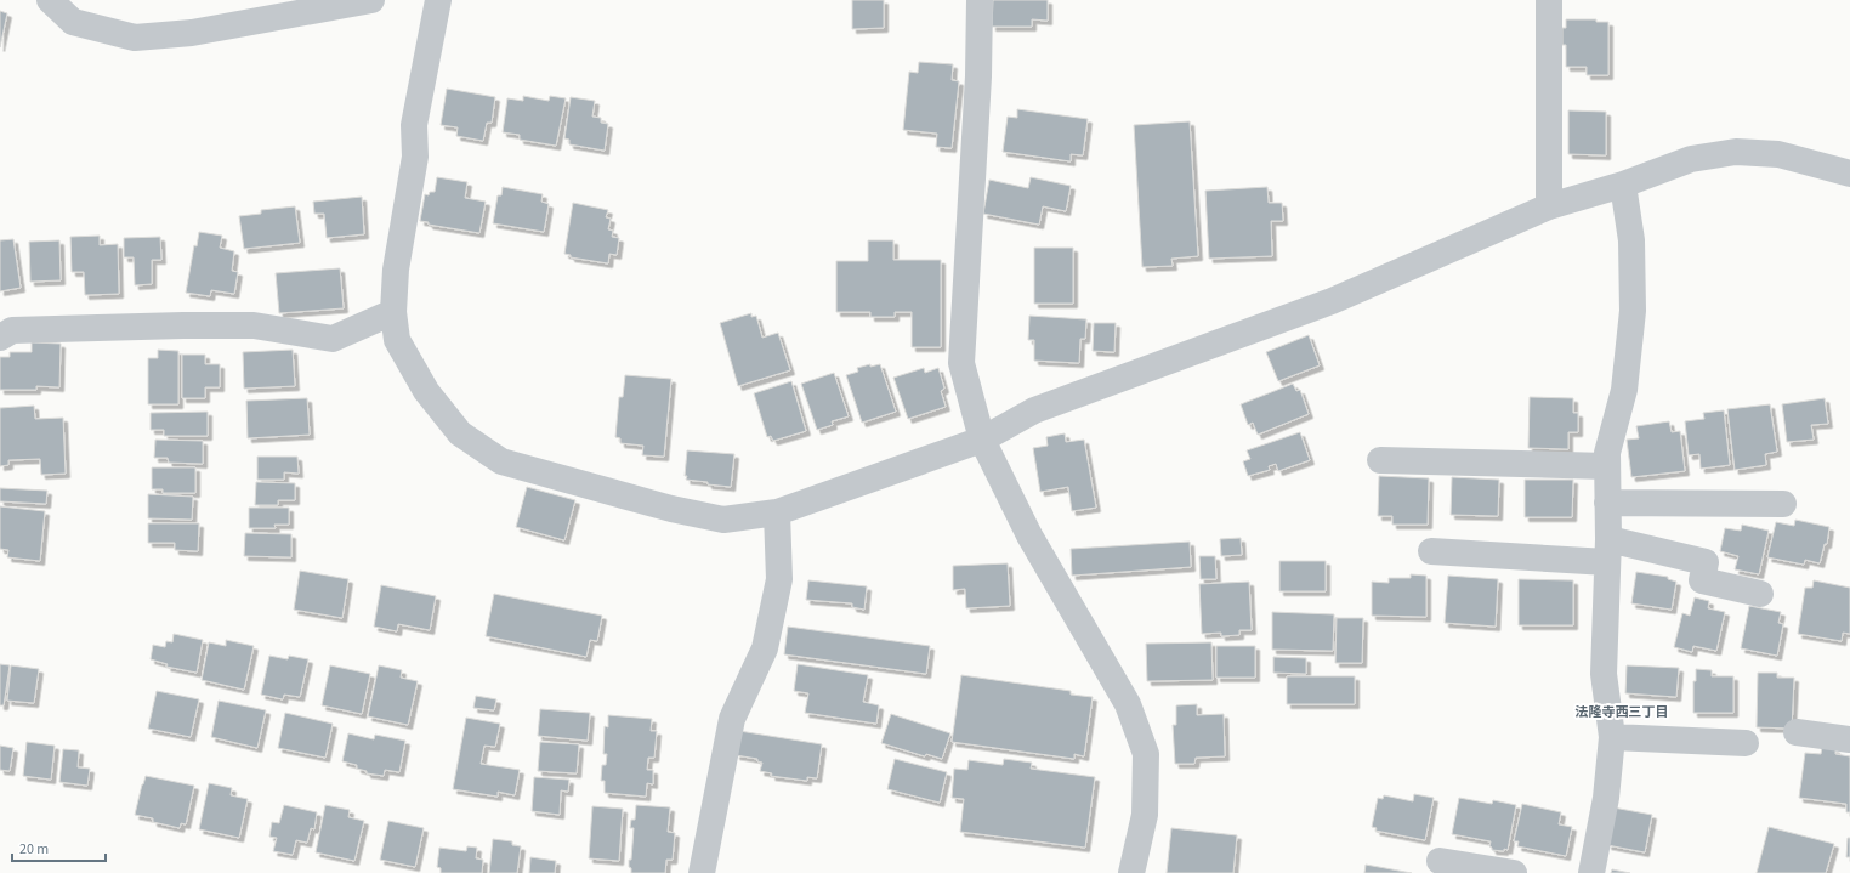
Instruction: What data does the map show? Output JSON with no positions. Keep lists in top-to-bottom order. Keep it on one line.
{"districts":["法隆寺西三丁目"],"scale_bar":"20 m"}
